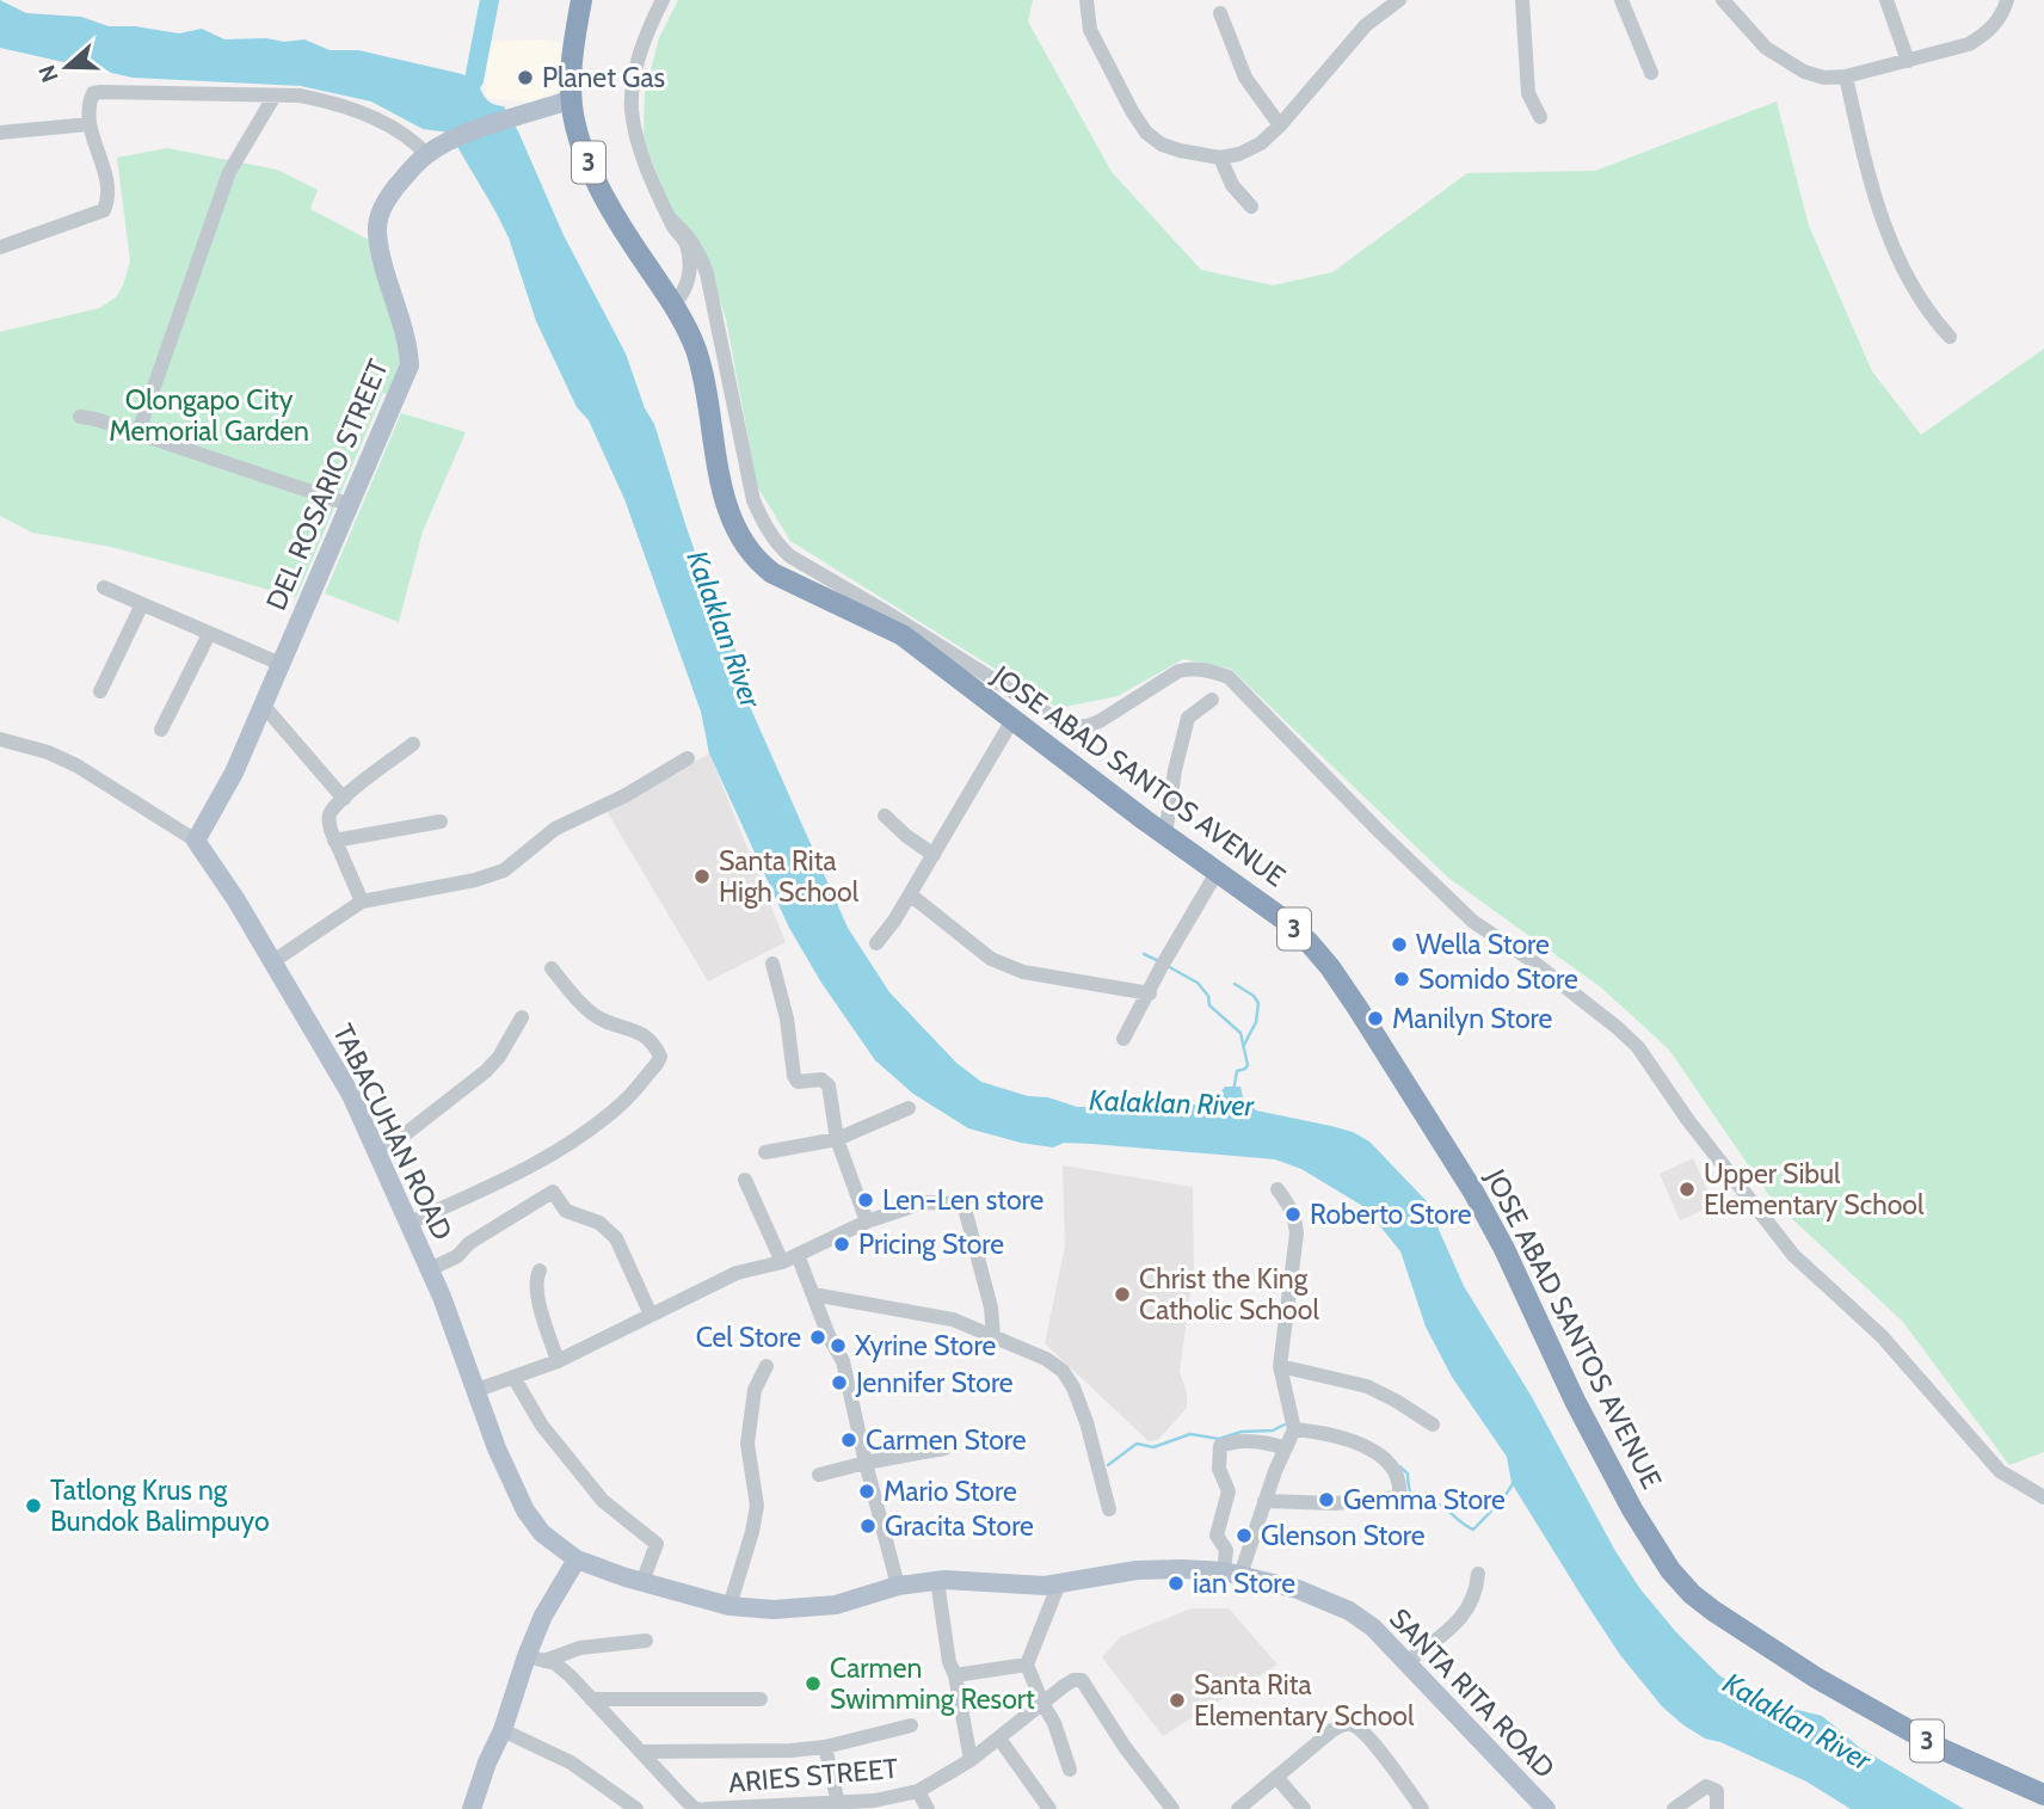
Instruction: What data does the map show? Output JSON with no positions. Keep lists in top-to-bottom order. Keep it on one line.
{"streets":{"highway":["3","JOSE ABAD SANTOS AVENUE"],"main road":["DEL ROSARIO STREET","TABACUHAN ROAD","SANTA RITA ROAD"],"street":["ARIES STREET"]},"crossings":[["DEL ROSARIO STREET","JOSE ABAD SANTOS AVENUE"],["DEL ROSARIO STREET","TABACUHAN ROAD"],["TABACUHAN ROAD","SANTA RITA ROAD"]],"water":["Kalaklan River"],"parks":["Olongapo City Memorial Garden"],"places":["Planet Gas","Santa Rita High School","Wella Store","Somido Store","Manilyn Store","Upper Sibul Elementary School","Len-Len store","Roberto Store","Pricing Store","Christ the King Catholic School","Cel Store","Xyrine Store","Jennifer Store","Carmen Store","Mario Store","Gemma Store","Tatlong Krus ng Bundok Balimpuyo","Gracita Store","Glenson Store","ian Store","Carmen Swimming Resort","Santa Rita Elementary School"],"north":"left"}
